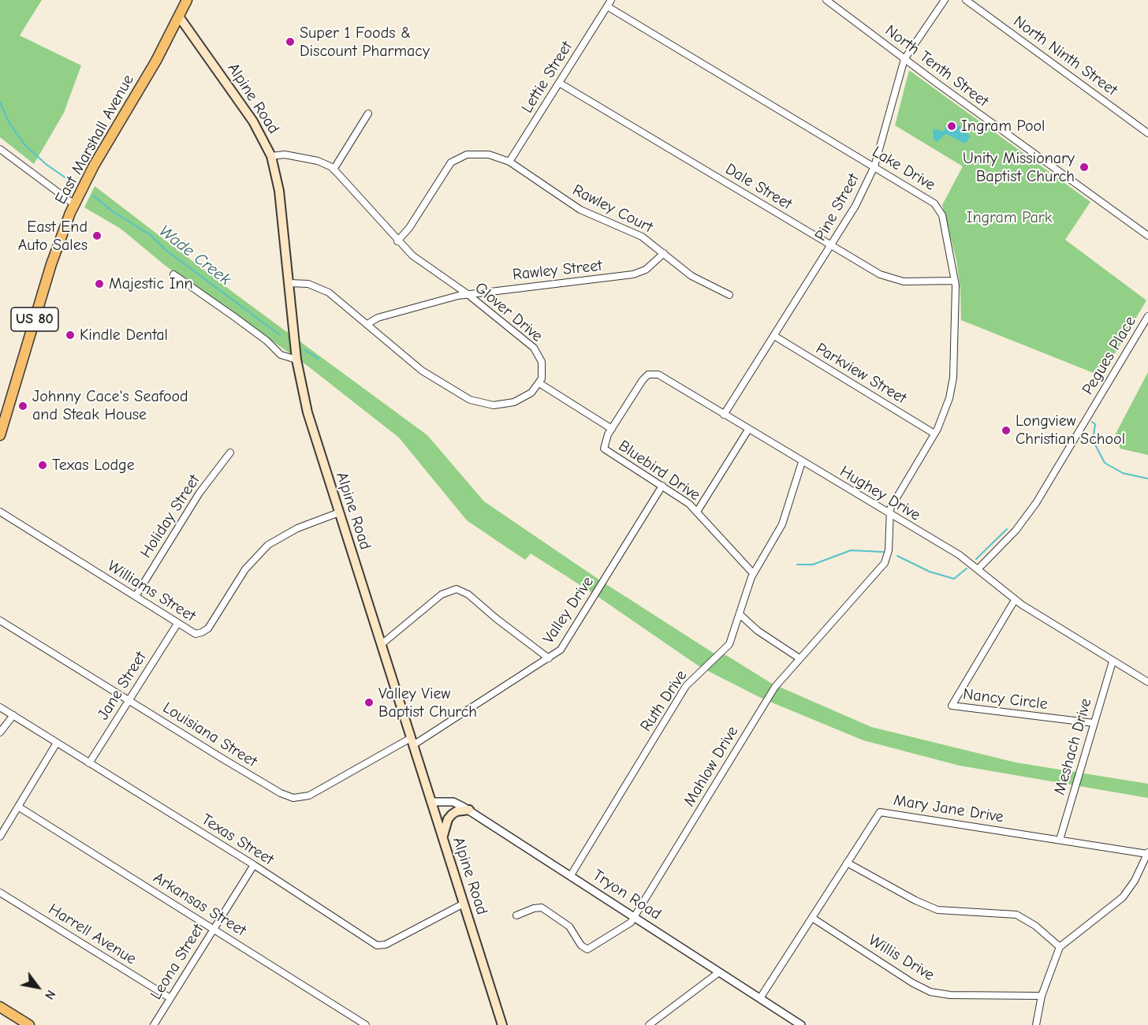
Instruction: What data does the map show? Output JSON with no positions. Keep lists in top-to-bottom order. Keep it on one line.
{"streets":{"main road":["Alpine Road","East Marshall Avenue","US 80"],"street":["North Ninth Street","North Tenth Street","Lettie Street","Lake Drive","Dale Street","Pine Street","Rawley Court","Rawley Street","Glover Drive","Pegues Place","Parkview Street","Bluebird Drive","Hughey Drive","Holiday Street","Williams Street","Valley Drive","Jane Street","Nancy Circle","Ruth Drive","Louisiana Street","Meshach Drive","Mahlow Drive","Mary Jane Drive","Texas Street","Tryon Road","Arkansas Street","Harrell Avenue","Willis Drive","Leona Street"]},"crossings":[["North Tenth Street","Pine Street"],["Lettie Street","Lake Drive"],["Lettie Street","Dale Street"],["Lettie Street","Rawley Court"],["Alpine Road","East Marshall Avenue"],["Alpine Road","Glover Drive"],["Alpine Road","Williams Street"],["Alpine Road","Valley Drive"],["Alpine Road","Louisiana Street"],["Alpine Road","Texas Street"],["Alpine Road","Tryon Road"],["Lake Drive","Dale Street"],["Lake Drive","Pine Street"],["Lake Drive","Parkview Street"],["Lake Drive","Hughey Drive"],["Lake Drive","Mahlow Drive"],["Dale Street","Pine Street"],["Pine Street","Parkview Street"],["Pine Street","Hughey Drive"],["Rawley Court","Rawley Street"],["Rawley Court","Glover Drive"],["Rawley Street","Glover Drive"],["Glover Drive","Bluebird Drive"],["Pegues Place","Hughey Drive"],["Bluebird Drive","Hughey Drive"],["Bluebird Drive","Valley Drive"],["Bluebird Drive","Ruth Drive"],["Hughey Drive","Nancy Circle"],["Hughey Drive","Ruth Drive"],["Hughey Drive","Meshach Drive"],["Hughey Drive","Mahlow Drive"],["Holiday Street","Williams Street"],["Williams Street","Jane Street"],["Valley Drive","Louisiana Street"],["Jane Street","Louisiana Street"],["Jane Street","Texas Street"],["Nancy Circle","Meshach Drive"],["Ruth Drive","Tryon Road"],["Meshach Drive","Mary Jane Drive"],["Mahlow Drive","Tryon Road"],["Mary Jane Drive","Tryon Road"],["Mary Jane Drive","Willis Drive"],["Texas Street","Leona Street"],["Arkansas Street","Leona Street"],["Harrell Avenue","Leona Street"]],"water":["Wade Creek"],"parks":["Ingram Park"],"places":["Super 1 Foods & Discount Pharmacy","Ingram Pool","Unity Missionary Baptist Church","East End Auto Sales","Majestic Inn","Kindle Dental","Johnny Cace's Seafood and Steak House","Longview Christian School","Texas Lodge","Valley View Baptist Church"],"north":"bottom right"}
